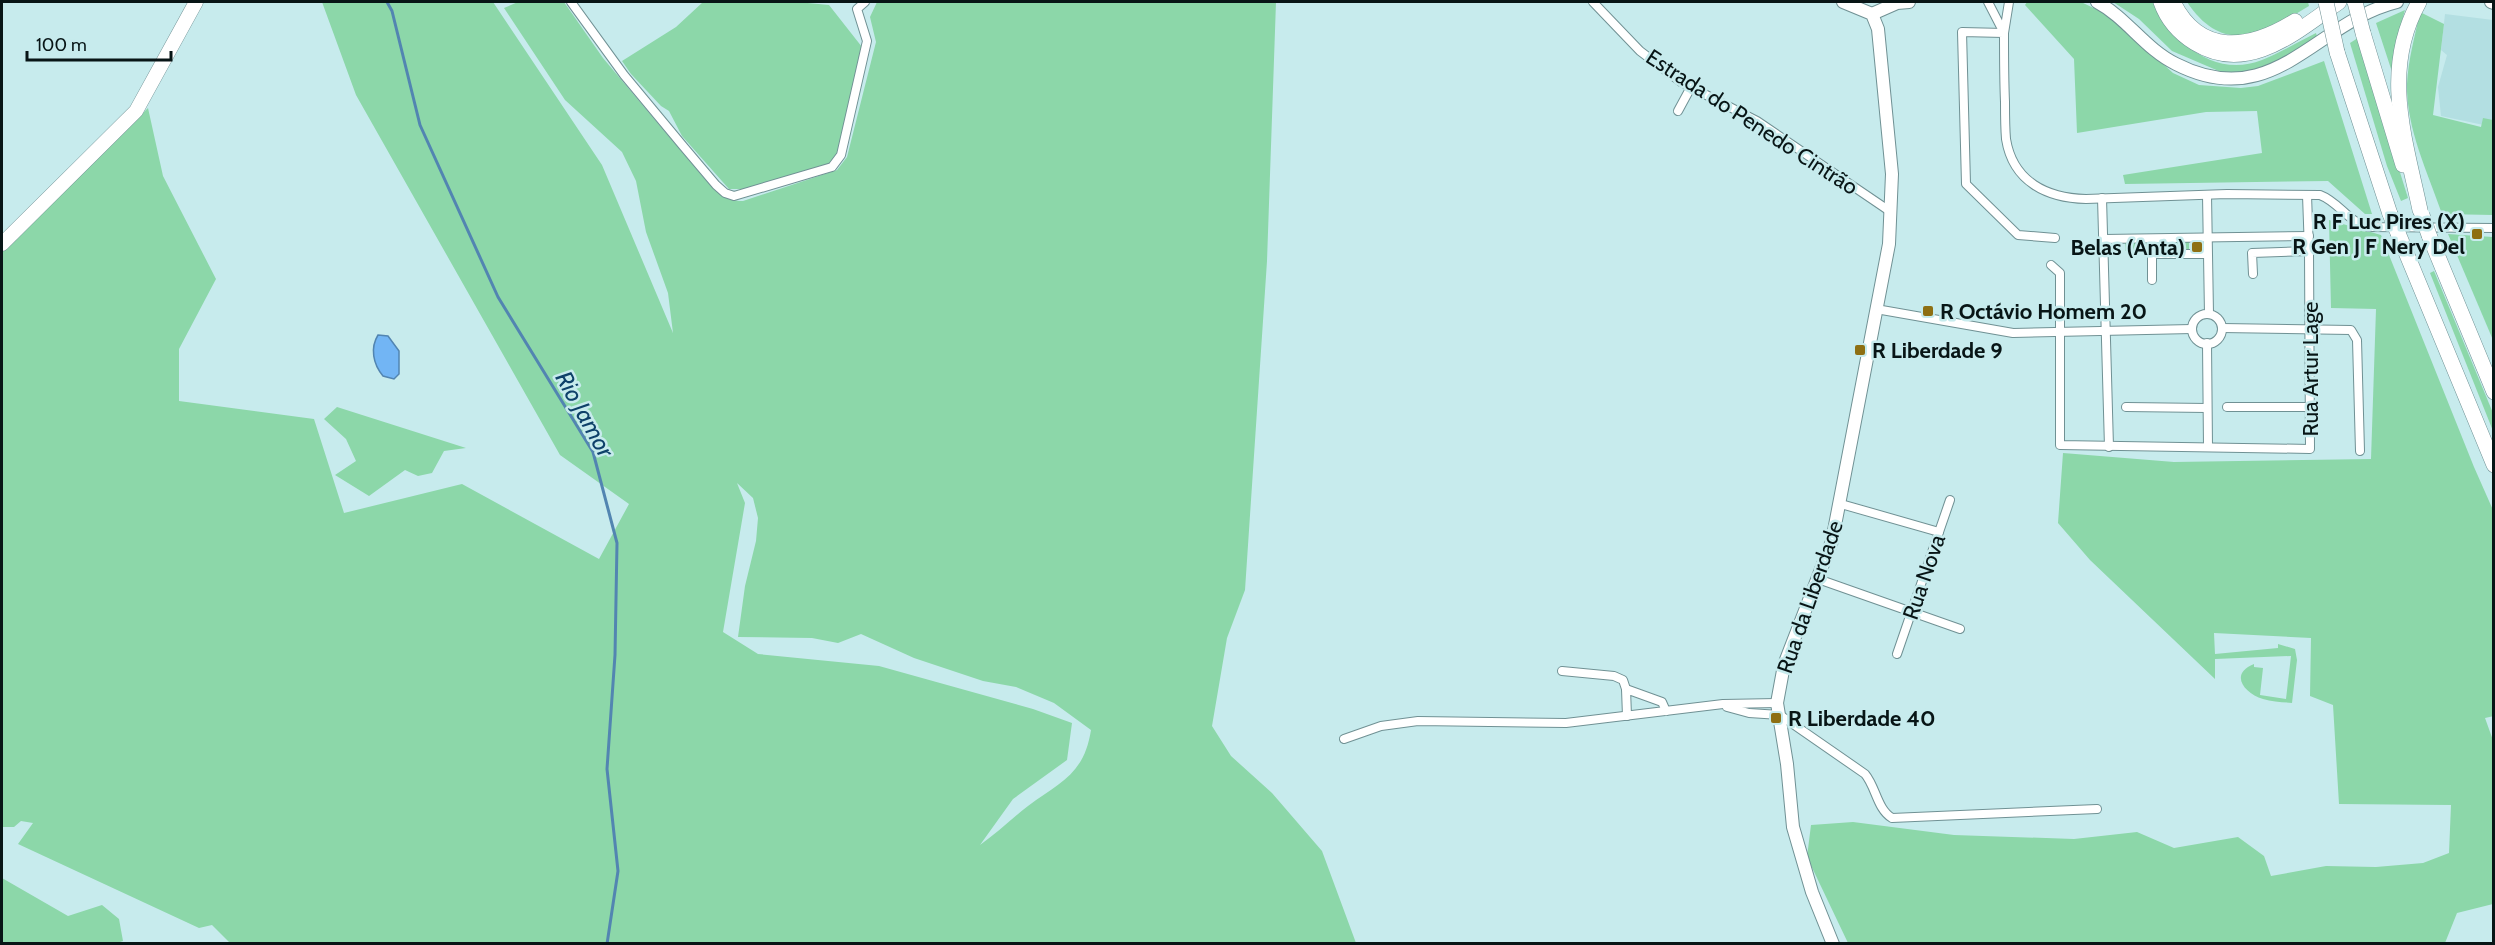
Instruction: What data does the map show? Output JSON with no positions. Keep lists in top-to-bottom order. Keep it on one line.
{"streets":{"street":["Estrada do Penedo Cintrão","Rua Artur Lage","Rua Nova","Rua da Liberdade"]},"crossings":[["Estrada do Penedo Cintrão","Rua da Liberdade"]],"water":["Rio Jamor"],"places":{"transit":["R F Luc Pires (X) R Gen J F Nery Del","Belas (Anta)","R Octávio Homem 20","R Liberdade 9","R Liberdade 40"]},"scale_bar":"100 m"}
